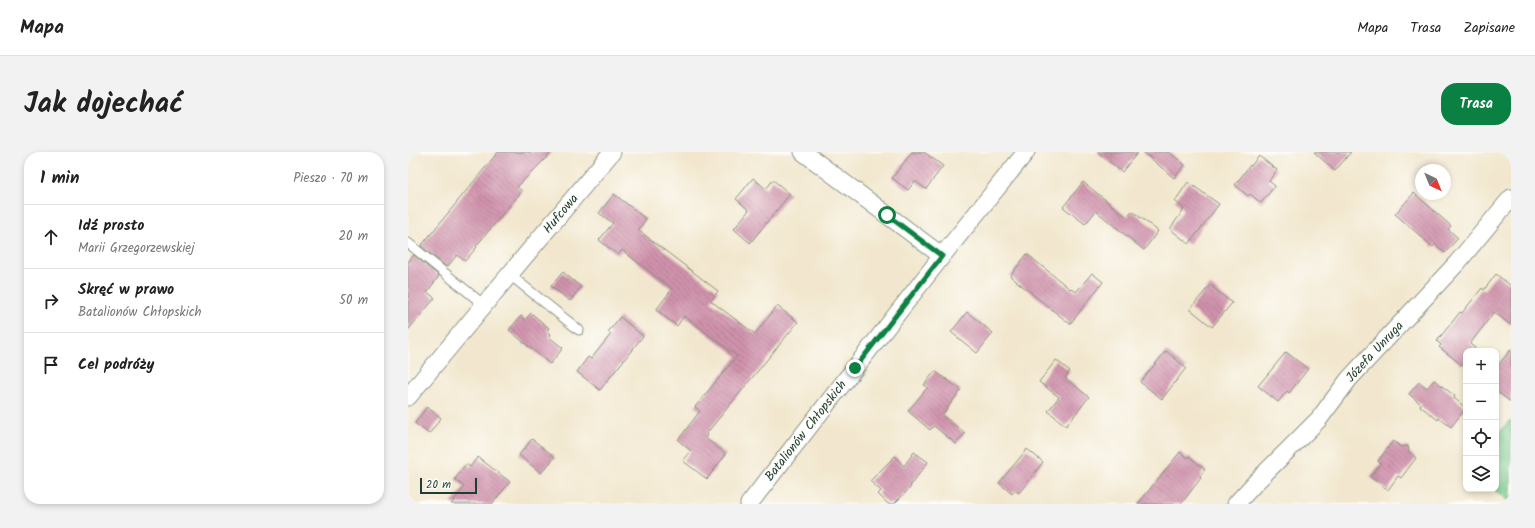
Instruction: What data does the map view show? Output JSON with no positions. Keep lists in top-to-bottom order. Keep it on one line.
{"streets":{"street":["Hufcowa","Józefa Unruga","Batalionów Chłopskich"]},"scale_bar":"20 m","north":"bottom right","page":{"header":"Mapa","nav":["Mapa","Trasa","Zapisane"],"title":"Jak dojechać","buttons":"Trasa","heading":["1 min","Pieszo · 70 m"],"list":[["Idź prosto","Marii Grzegorzewskiej","20 m"],["Skręć w prawo","Batalionów Chłopskich","50 m"],"Cel podróży"],"map_buttons":["+","−"],"scale":"20 m"}}
